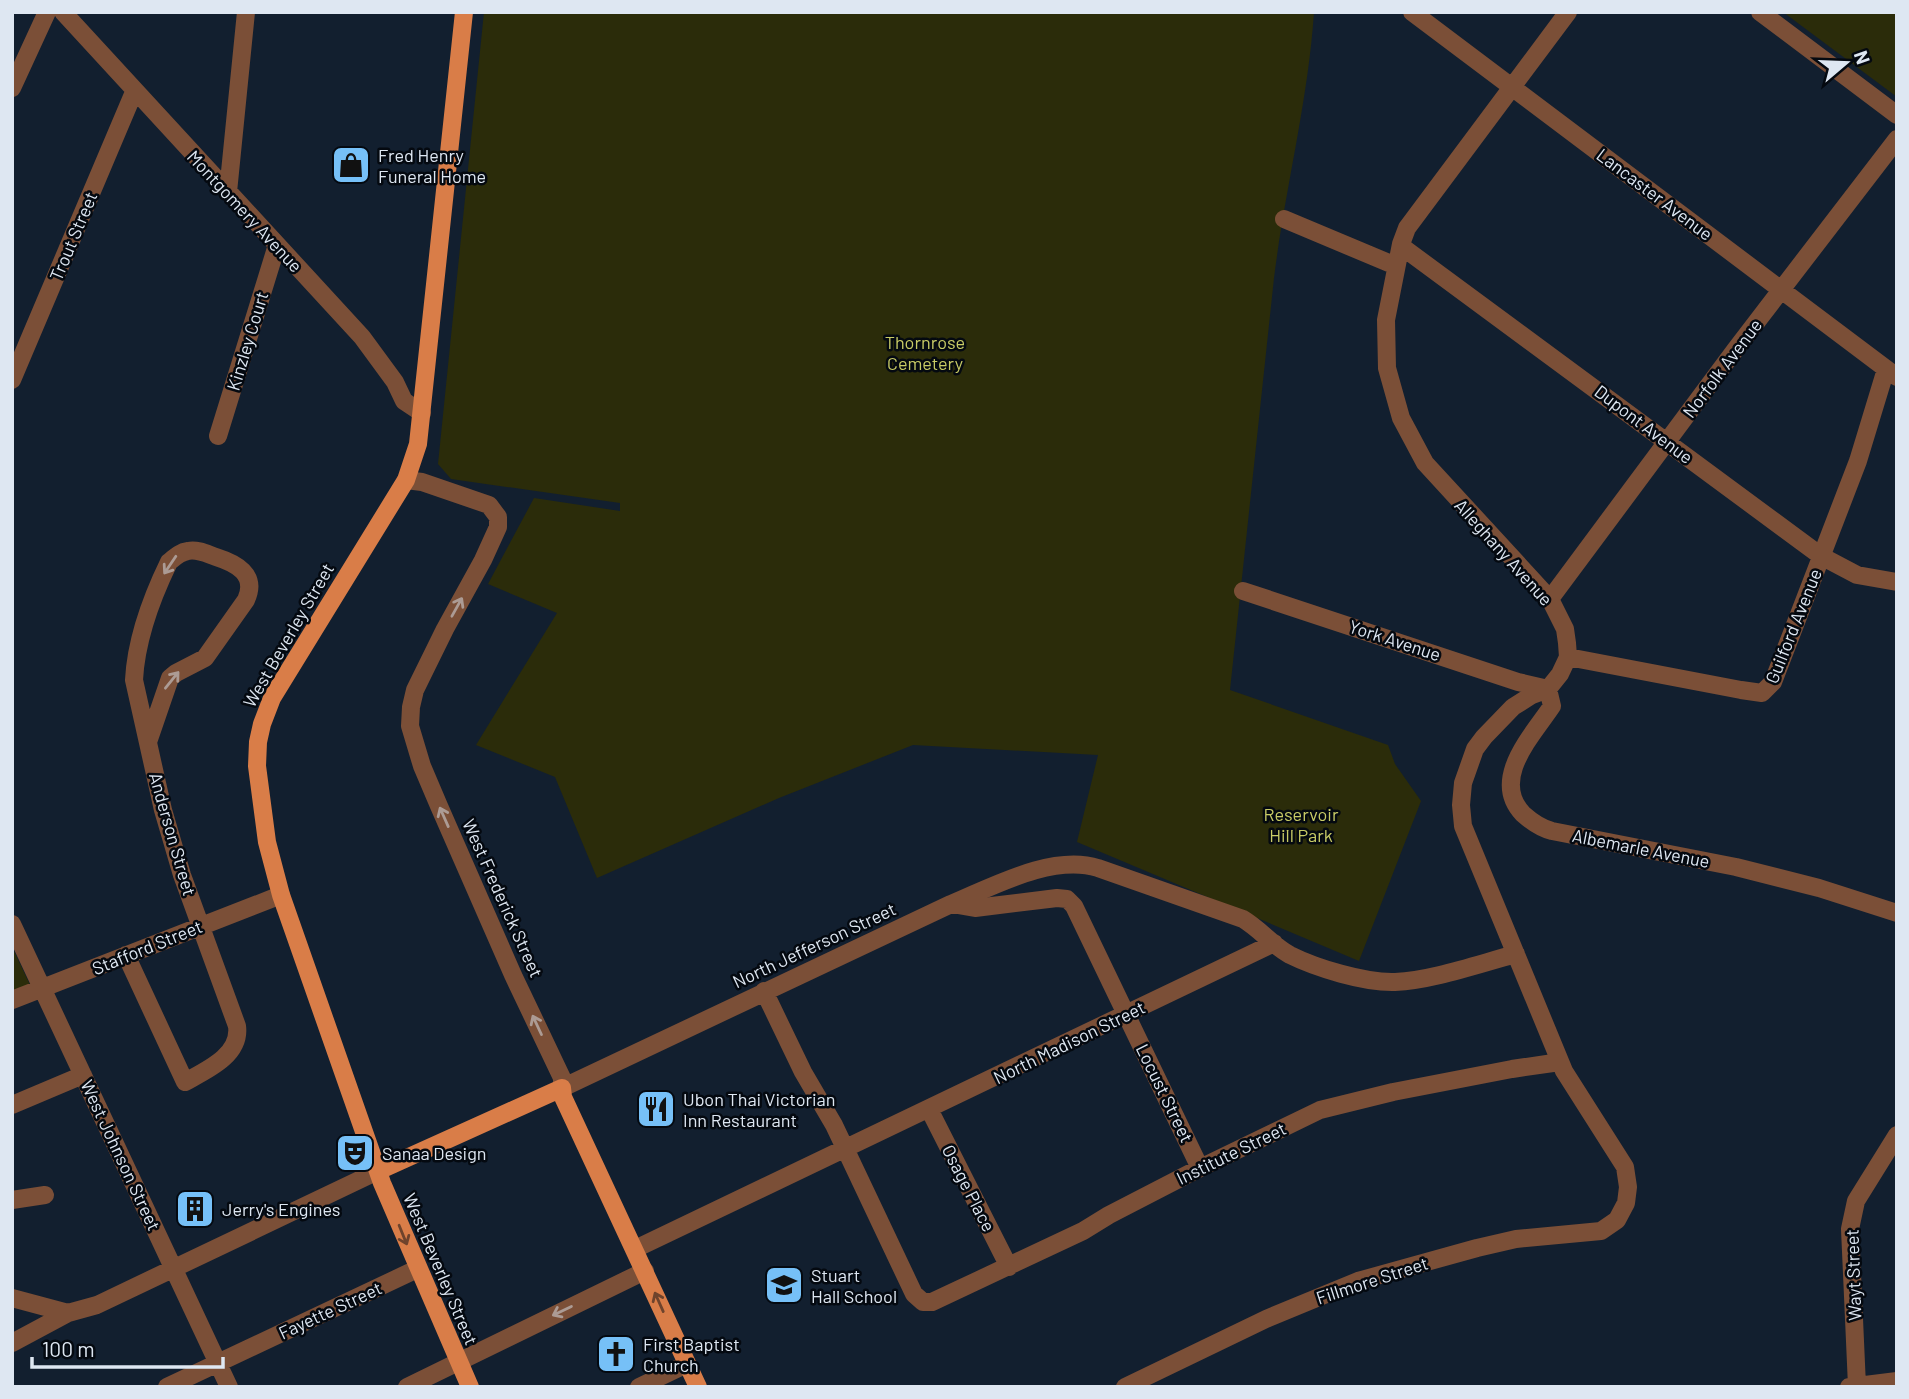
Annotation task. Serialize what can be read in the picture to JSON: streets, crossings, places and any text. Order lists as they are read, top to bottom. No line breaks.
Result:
{"streets":{"main road":["West Beverley Street","West Frederick Street","North Jefferson Street"],"street":["Lancaster Avenue","Montgomery Avenue","Trout Street","Kinzley Court","Norfolk Avenue","Dupont Avenue","Alleghany Avenue","Guilford Avenue","York Avenue","Anderson Street","Albemarle Avenue","Stafford Street","North Madison Street","Locust Street","Institute Street","West Johnson Street","Osage Place","Wayt Street","Fillmore Street","Fayette Street"]},"crossings":[["Lancaster Avenue","Norfolk Avenue"],["Lancaster Avenue","Alleghany Avenue"],["Lancaster Avenue","Guilford Avenue"],["Montgomery Avenue","Trout Street"],["Montgomery Avenue","Kinzley Court"],["Montgomery Avenue","West Beverley Street"],["Norfolk Avenue","Dupont Avenue"],["Norfolk Avenue","Alleghany Avenue"],["Dupont Avenue","Alleghany Avenue"],["Dupont Avenue","Guilford Avenue"],["Alleghany Avenue","Guilford Avenue"],["West Beverley Street","West Frederick Street"],["West Beverley Street","North Jefferson Street"],["West Beverley Street","Stafford Street"],["West Beverley Street","Fayette Street"],["York Avenue","Albemarle Avenue"],["Anderson Street","Stafford Street"],["West Frederick Street","North Jefferson Street"],["West Frederick Street","North Madison Street"],["North Jefferson Street","North Madison Street"],["North Jefferson Street","Locust Street"],["Stafford Street","West Johnson Street"],["North Madison Street","Locust Street"],["North Madison Street","Institute Street"],["North Madison Street","Osage Place"],["Locust Street","Institute Street"],["Institute Street","Osage Place"],["Institute Street","Fillmore Street"],["West Johnson Street","Fayette Street"]],"one_way":["West Frederick Street"],"parks":["Thornrose Cemetery","Reservoir Hill Park"],"places":{"shop":["Fred Henry Funeral Home"],"restaurant":["Ubon Thai Victorian Inn Restaurant"],"theatre":["Sanaa Design"],"building":["Jerry's Engines"],"school or university":["Stuart Hall School"],"church":["First Baptist Church"]},"scale_bar":"100 m","north":"right"}
